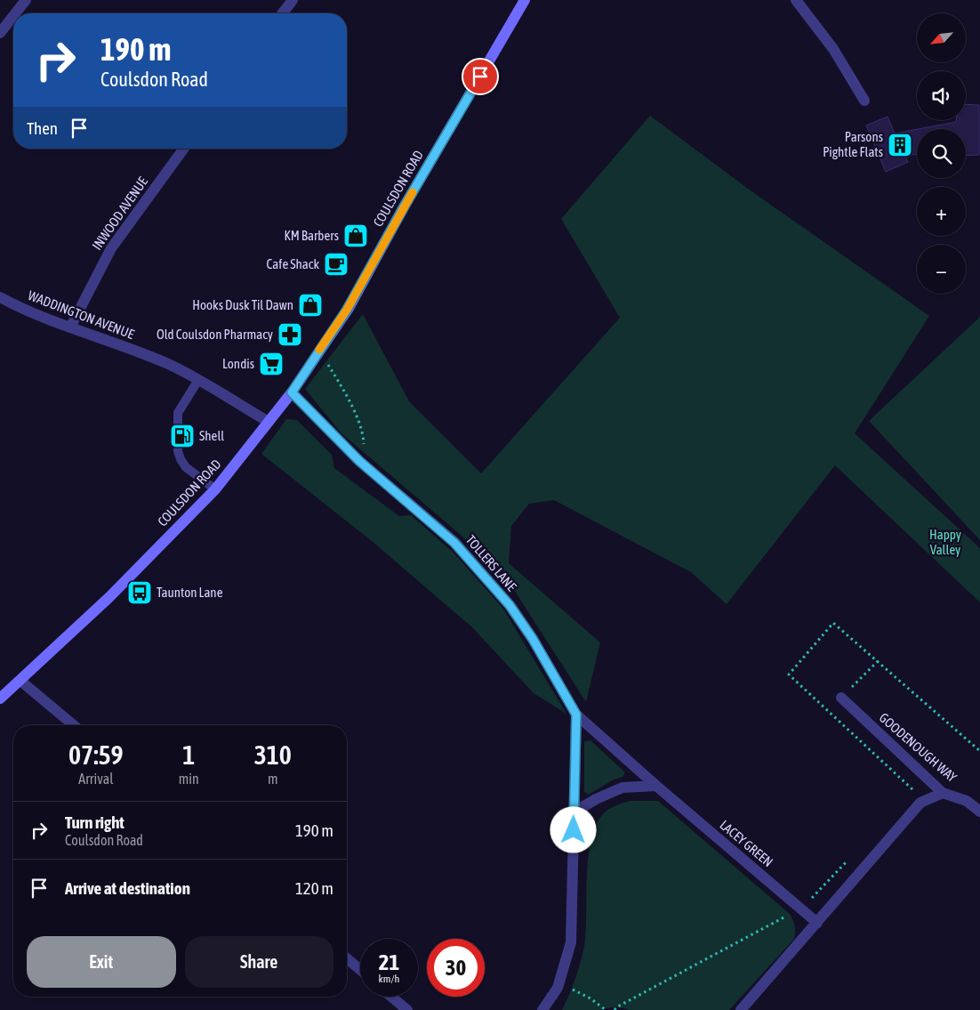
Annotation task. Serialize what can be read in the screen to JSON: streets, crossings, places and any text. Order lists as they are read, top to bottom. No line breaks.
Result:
{"streets":{"main road":["COULSDON ROAD"],"street":["INWOOD AVENUE","WADDINGTON AVENUE","TOLLERS LANE","GOODENOUGH WAY","LACEY GREEN"]},"crossings":[["COULSDON ROAD","WADDINGTON AVENUE"],["COULSDON ROAD","TOLLERS LANE"],["INWOOD AVENUE","WADDINGTON AVENUE"],["TOLLERS LANE","LACEY GREEN"]],"parks":["Happy Valley"],"places":{"building":["Parsons Pightle Flats"],"shop":["KM Barbers","Hooks Dusk Til Dawn"],"cafe":["Cafe Shack"],"pharmacy":["Old Coulsdon Pharmacy"],"supermarket":["Londis"],"fuel station":["Shell"],"bus stop":["Taunton Lane"]},"north":"bottom left","page":{"map_buttons":["+","−"],"turn":["190 m","Coulsdon Road"],"then":"Then","eta":["07:59","Arrival","1","min","310","m"],"list":[{"name":"Turn right","note":"Coulsdon Road","value":"190 m"},{"name":"Arrive at destination","value":"120 m"}],"buttons":["Exit","Share"],"speed":"21 km/h","limit":"30"}}
